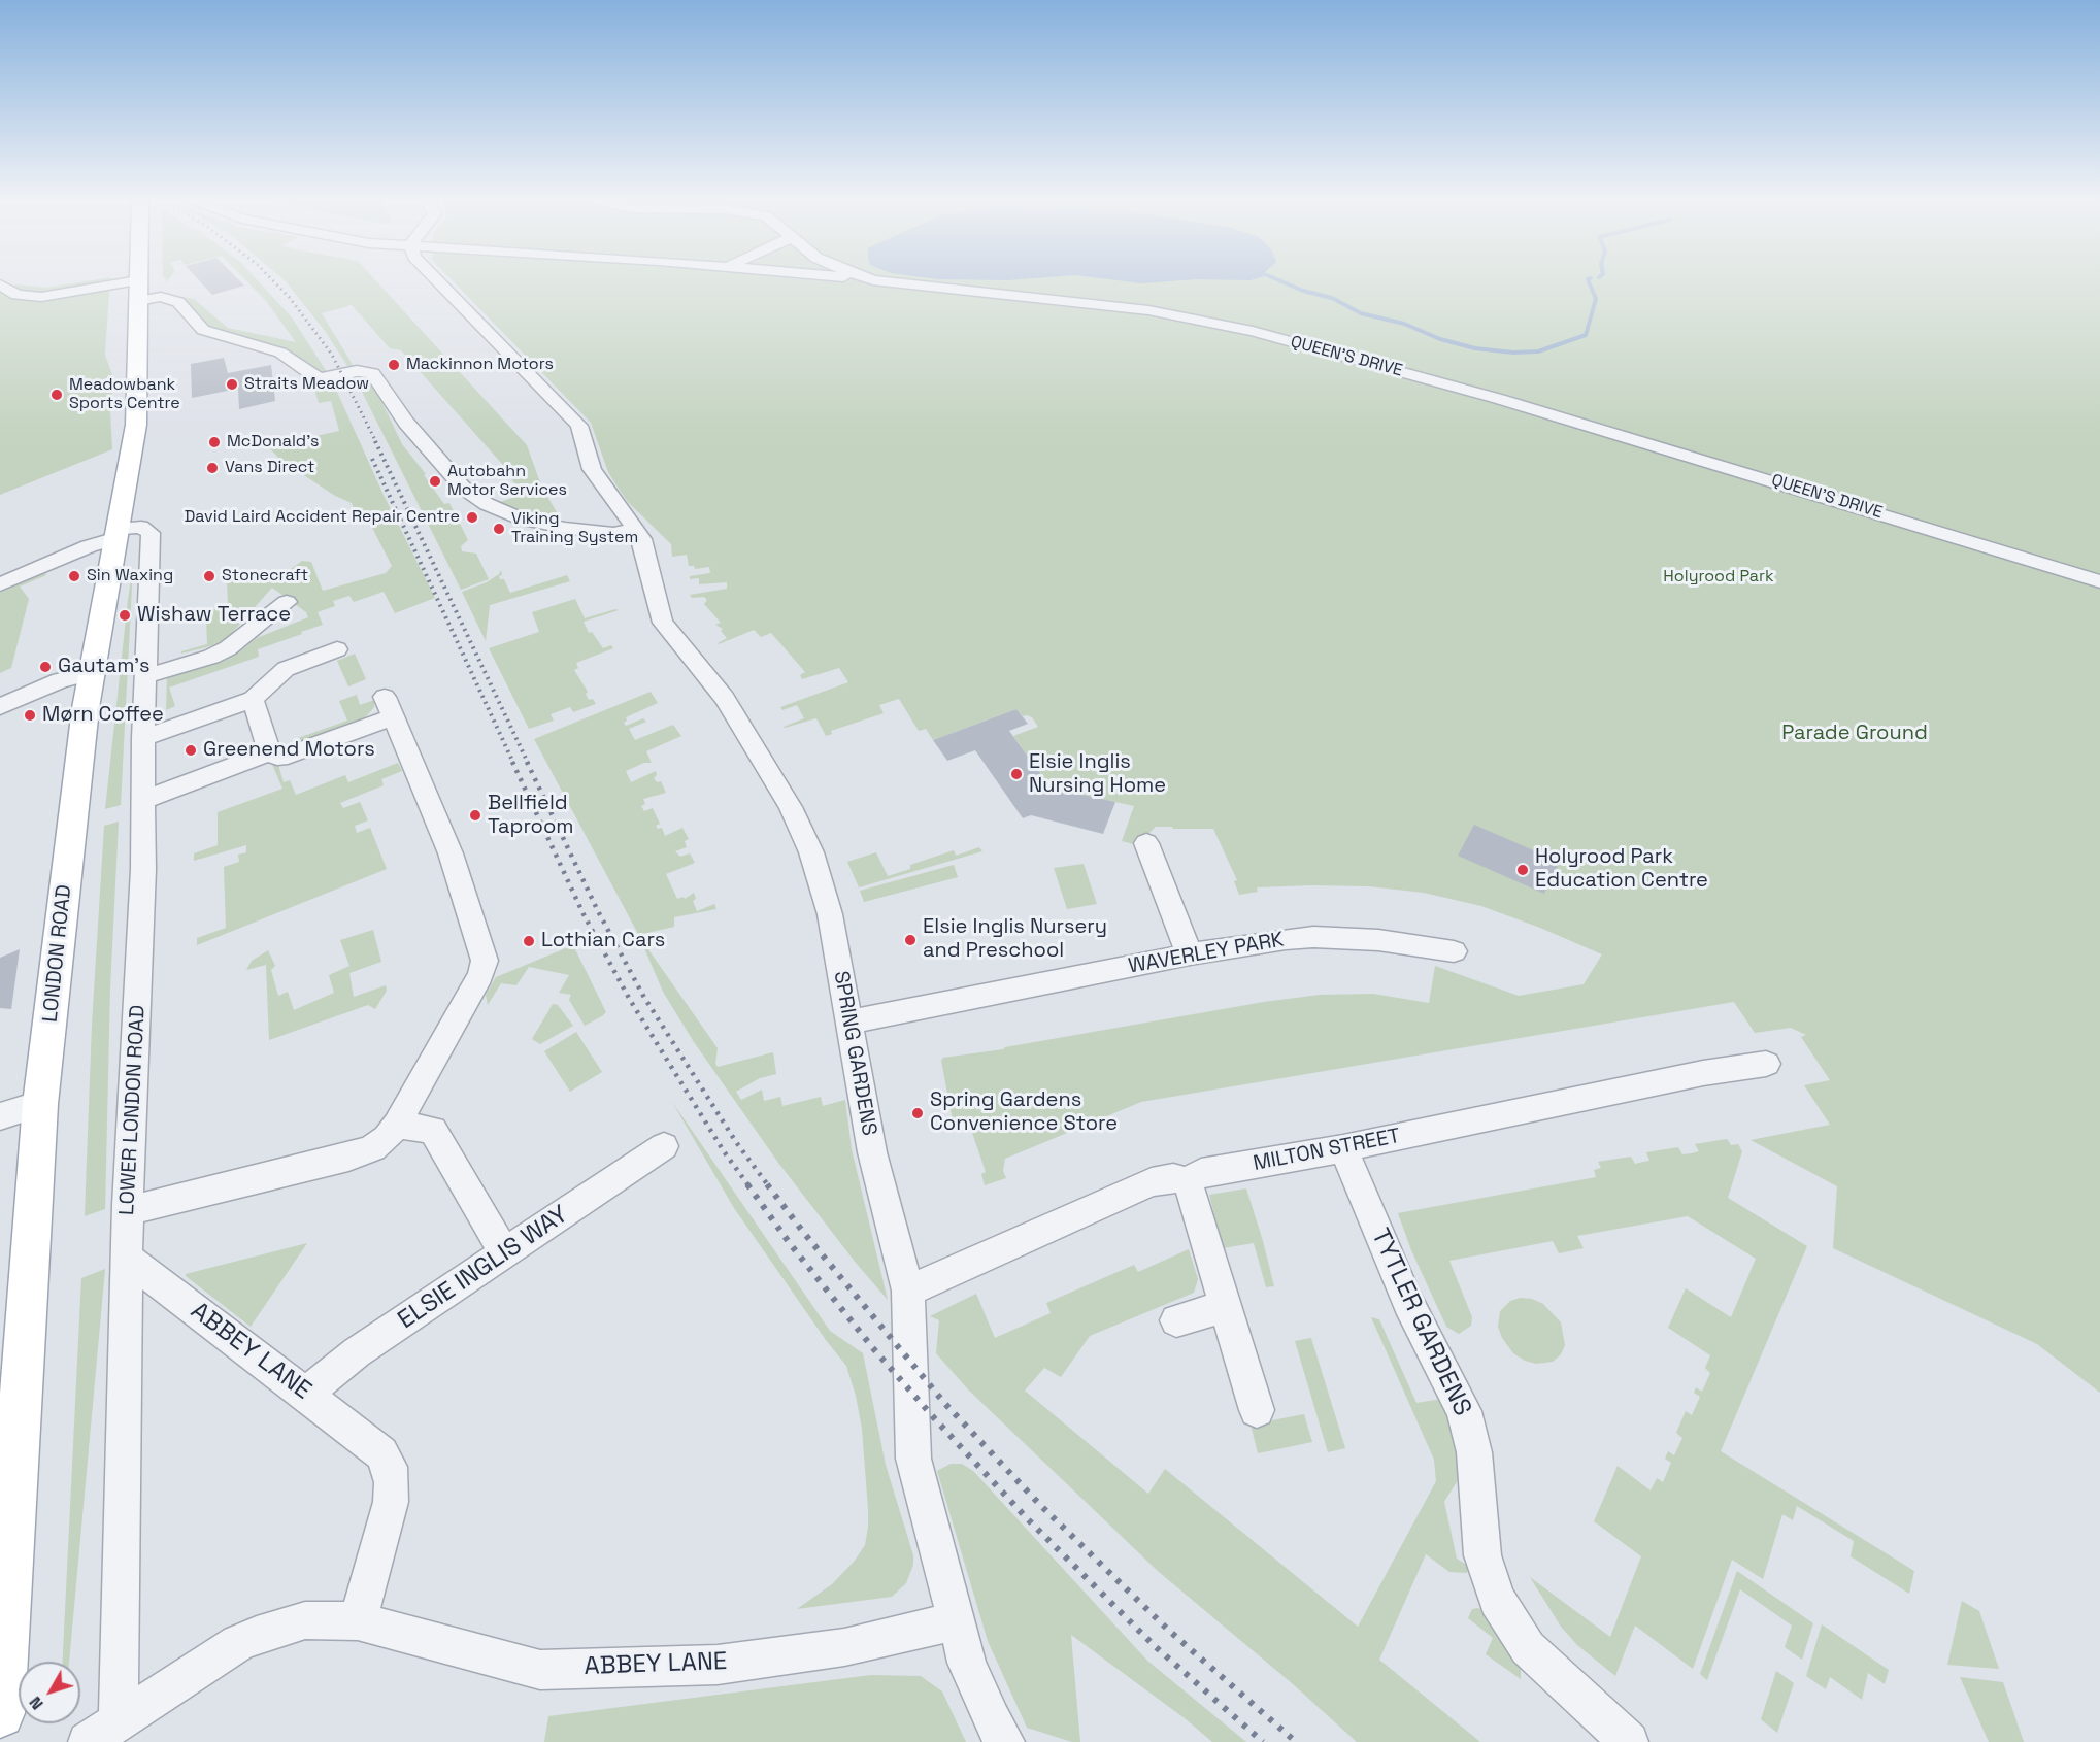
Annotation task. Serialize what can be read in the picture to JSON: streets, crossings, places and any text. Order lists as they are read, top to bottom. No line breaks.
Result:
{"streets":{"main road":["LONDON ROAD"],"street":["QUEEN'S DRIVE","WAVERLEY PARK","SPRING GARDENS","LOWER LONDON ROAD","MILTON STREET","ELSIE INGLIS WAY","TYTLER GARDENS","ABBEY LANE"]},"crossings":[["LONDON ROAD","LOWER LONDON ROAD"],["WAVERLEY PARK","SPRING GARDENS"],["SPRING GARDENS","MILTON STREET"],["SPRING GARDENS","ABBEY LANE"],["LOWER LONDON ROAD","ABBEY LANE"],["MILTON STREET","TYTLER GARDENS"],["ELSIE INGLIS WAY","ABBEY LANE"]],"parks":["Holyrood Park","Parade Ground"],"places":["Mackinnon Motors","Straits Meadow","Meadowbank Sports Centre","McDonald's","Vans Direct","Autobahn Motor Services","David Laird Accident Repair Centre","Viking Training System","Sin Waxing","Stonecraft","Wishaw Terrace","Gautam's","Mørn Coffee","Greenend Motors","Elsie Inglis Nursing Home","Bellfield Taproom","Holyrood Park Education Centre","Elsie Inglis Nursery and Preschool","Lothian Cars","Spring Gardens Convenience Store"],"north":"bottom left"}
